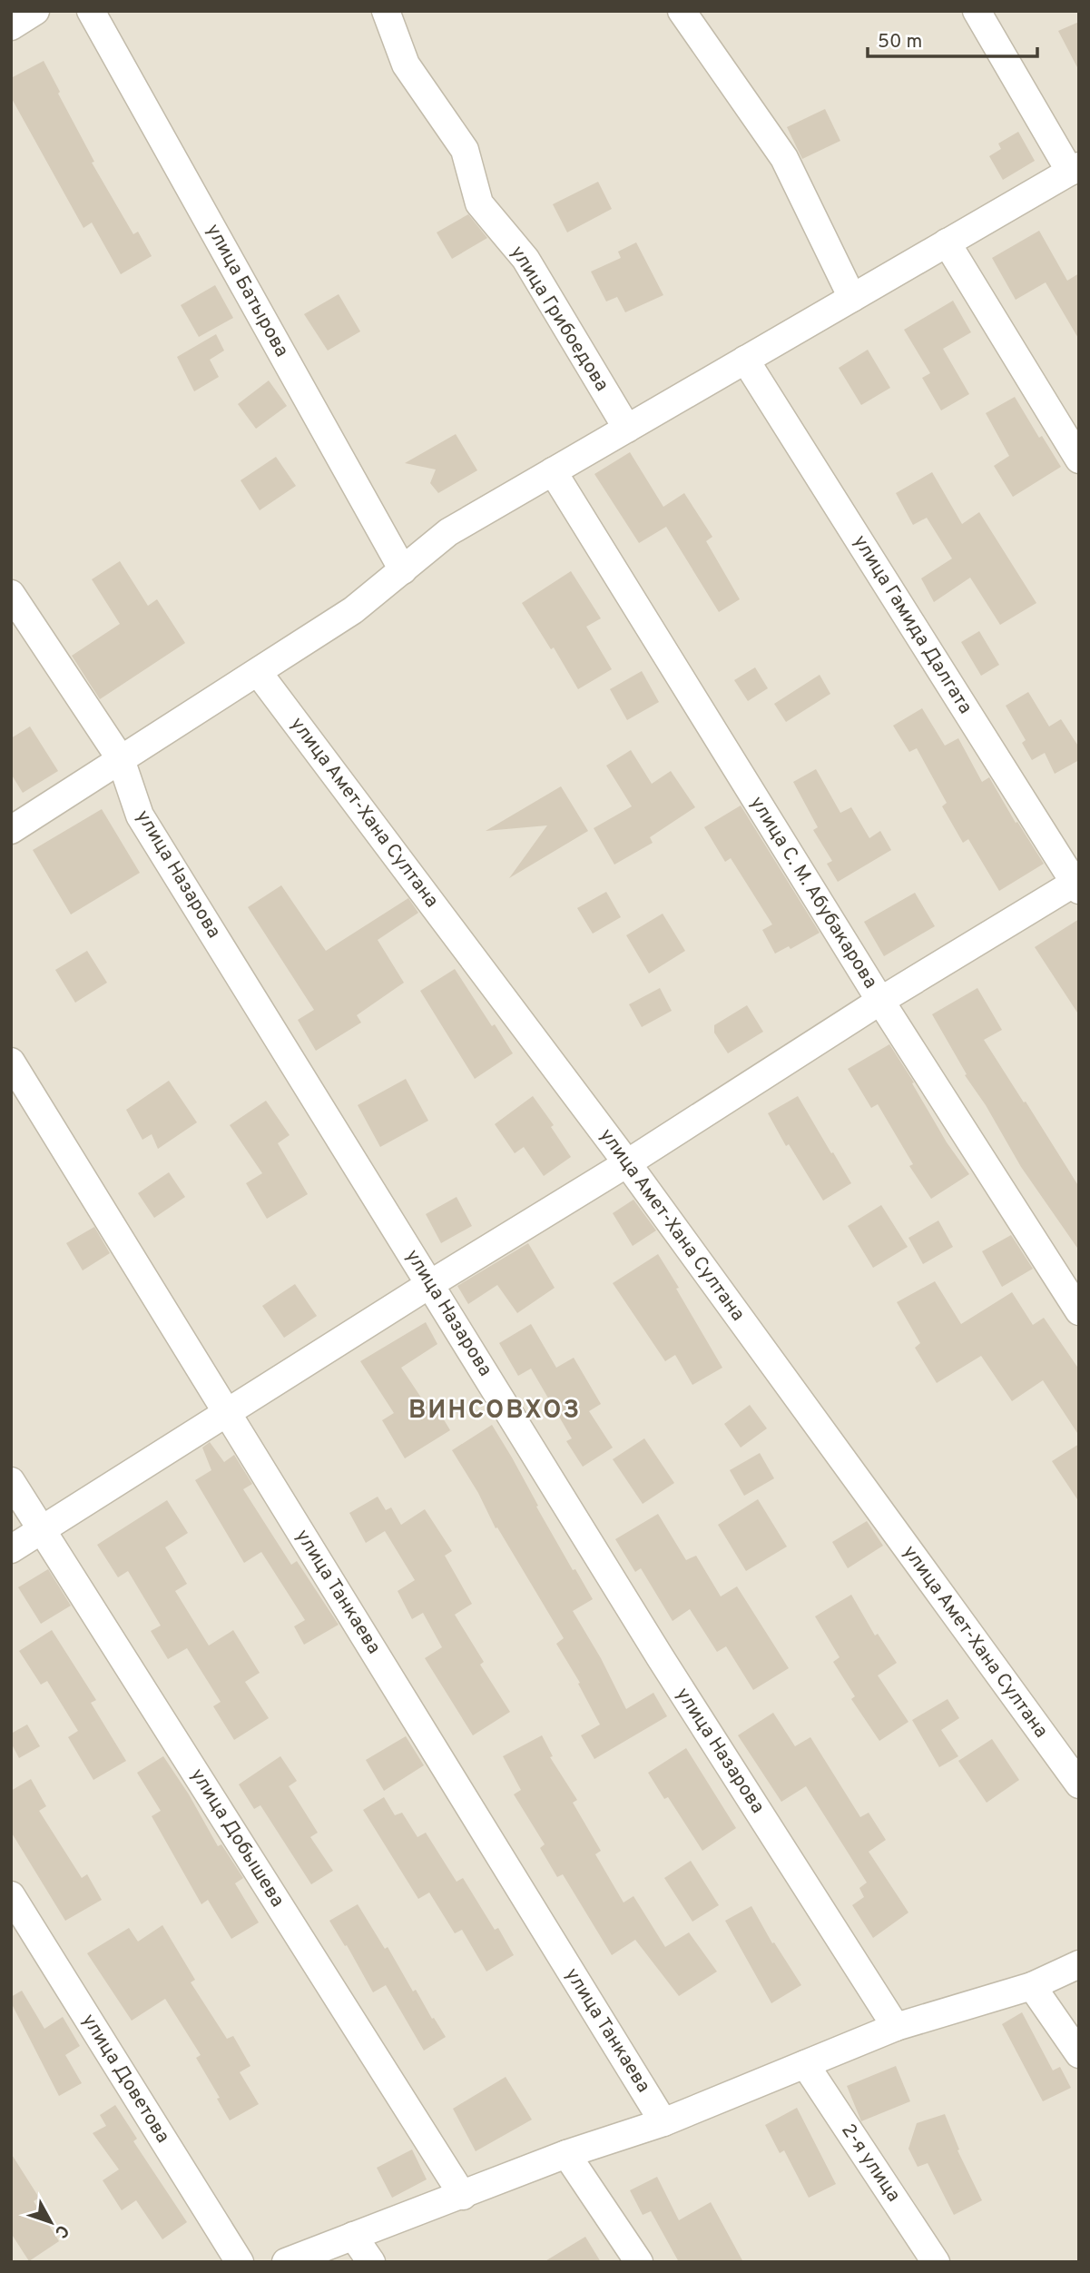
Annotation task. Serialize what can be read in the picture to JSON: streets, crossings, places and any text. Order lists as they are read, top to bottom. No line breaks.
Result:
{"streets":{"street":["улица Батырова","улица Грибоедова","улица Гамида Далгата","улица Амет-Хана Султана","улица Назарова","улица С. М. Абубакарова","улица Танкаева","улица Добышева","улица Доветова","2-я улица"]},"districts":["ВИНСОВХОЗ"],"scale_bar":"50 m","north":"bottom right"}
